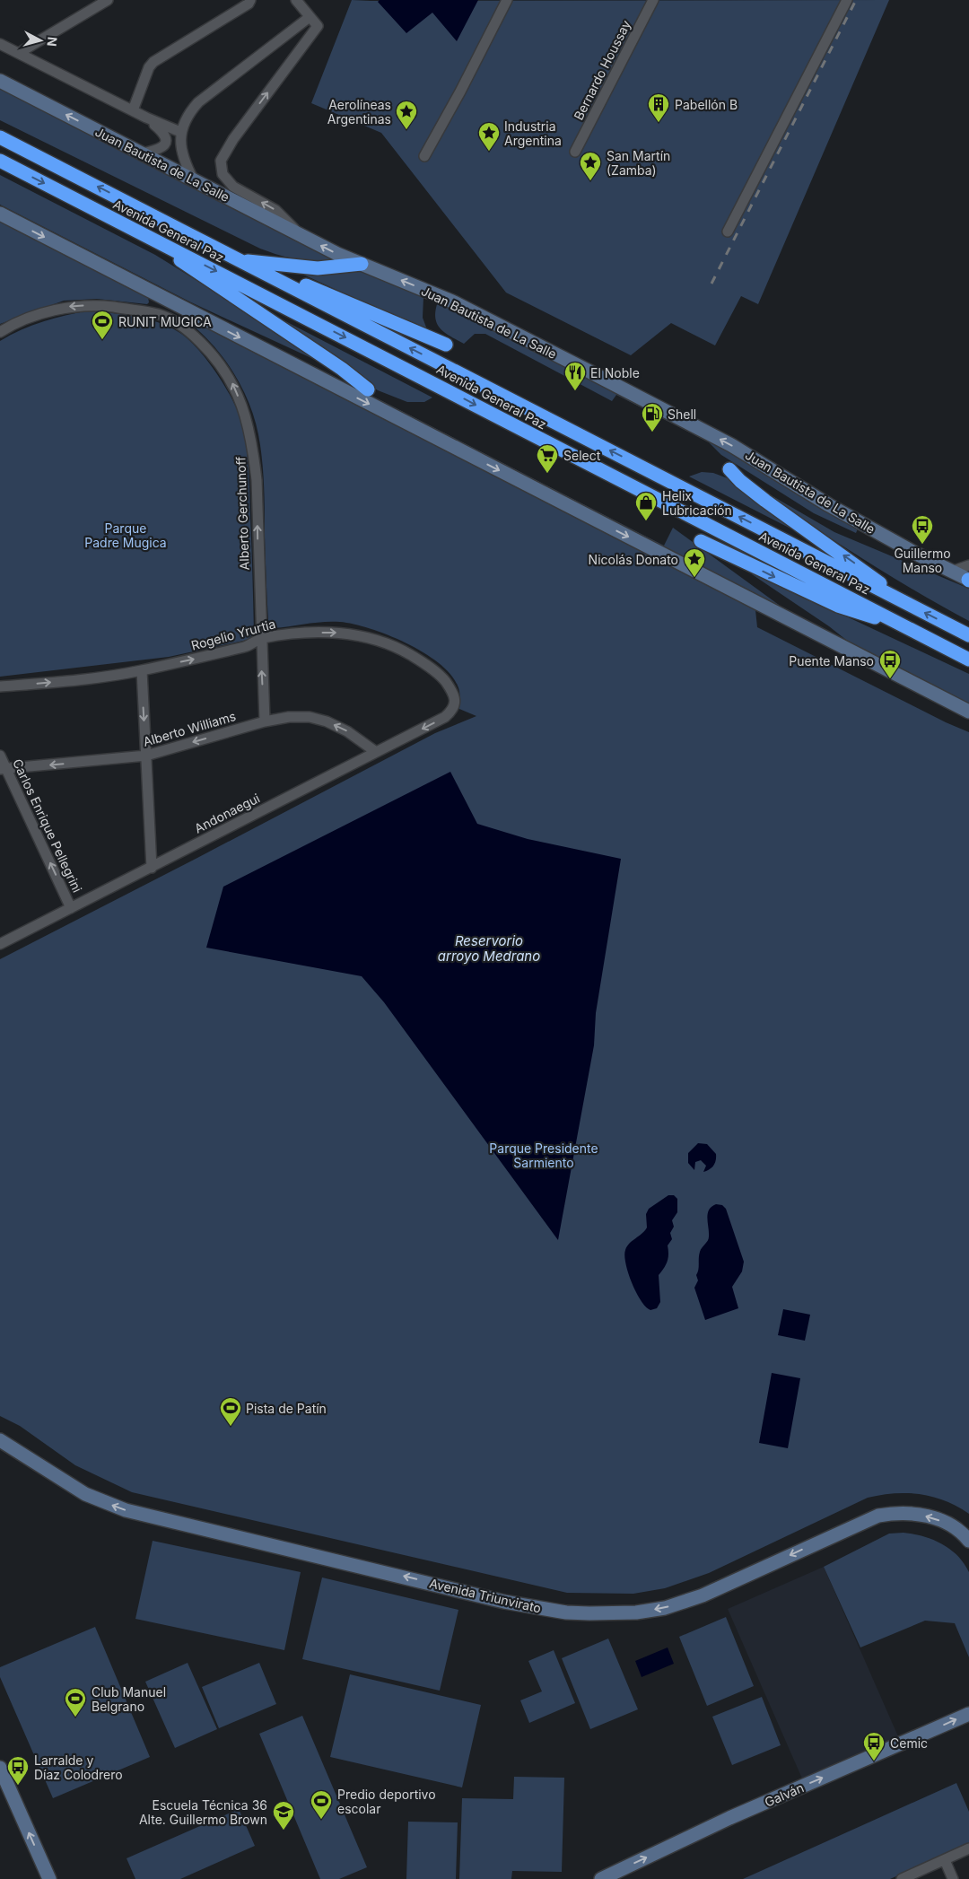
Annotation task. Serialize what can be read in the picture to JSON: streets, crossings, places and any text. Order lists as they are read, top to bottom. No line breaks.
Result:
{"streets":{"highway":["Avenida General Paz"],"street":["Bernardo Houssay","Juan Bautista de La Salle","Alberto Gerchunoff","Rogelio Yrurtia","Alberto Williams","Andonaegui","Carlos Enrique Pellegrini","Avenida Triunvirato","Galván"]},"crossings":[["Alberto Gerchunoff","Rogelio Yrurtia"],["Alberto Gerchunoff","Alberto Williams"],["Rogelio Yrurtia","Andonaegui"],["Alberto Williams","Andonaegui"],["Alberto Williams","Carlos Enrique Pellegrini"],["Andonaegui","Carlos Enrique Pellegrini"]],"one_way":["Rogelio Yrurtia","Alberto Williams","Carlos Enrique Pellegrini","Avenida Triunvirato","Galván"],"water":["Reservorio arroyo Medrano"],"parks":["Parque Padre Mugica","Parque Presidente Sarmiento"],"places":{"building":["Pabellón B"],"place":["Aerolíneas Argentinas","Industria Argentina","San Martín (Zamba)","Nicolás Donato"],"sports":["RUNIT MUGICA","Pista de Patín","Club Manuel Belgrano","Predio deportivo escolar"],"restaurant":["El Noble"],"fuel station":["Shell"],"supermarket":["Select"],"shop":["Helix Lubricación"],"bus stop":["Guillermo Manso","Puente Manso","Cemic","Larralde y Díaz Colodrero"],"school or university":["Escuela Técnica 36 Alte. Guillermo Brown"]},"north":"right"}
